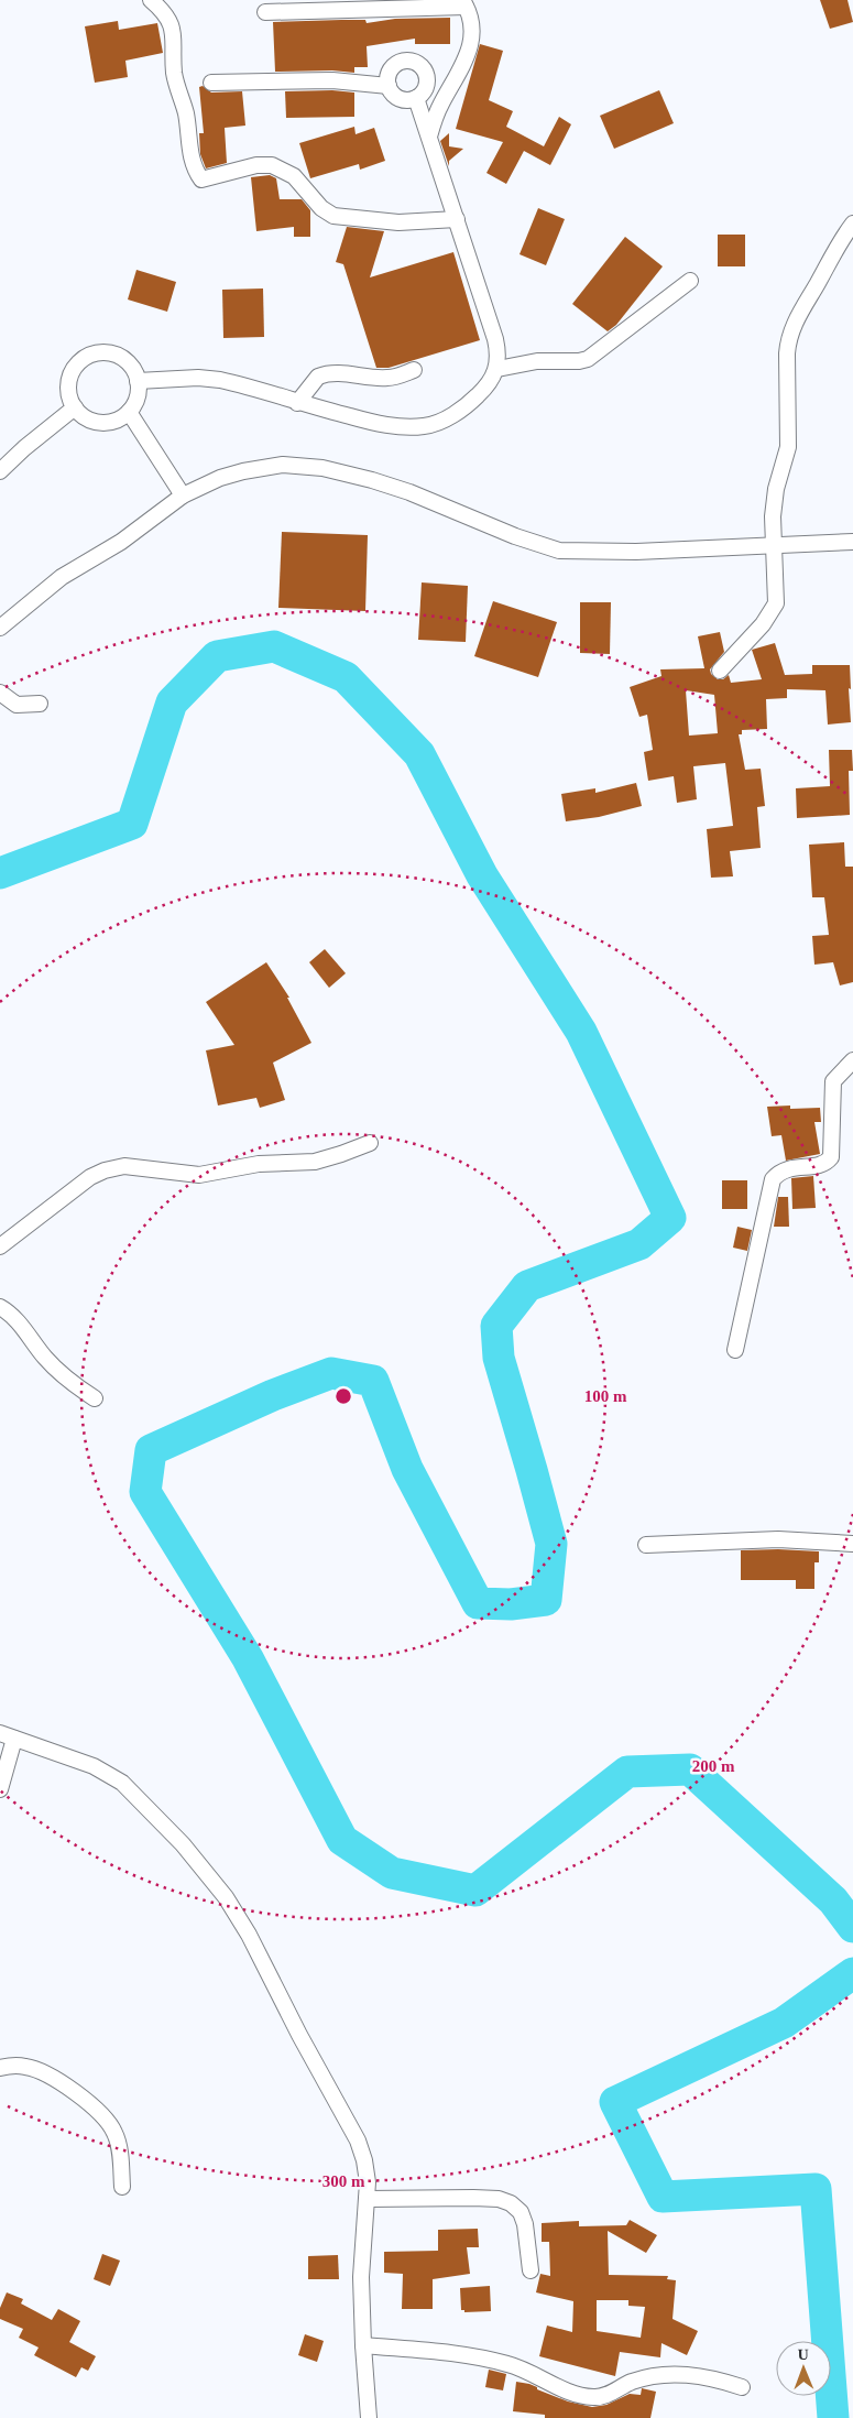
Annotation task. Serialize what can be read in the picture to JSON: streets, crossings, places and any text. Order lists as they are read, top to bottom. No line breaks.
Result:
{"north":"top","rings":["100 m","200 m","300 m"]}
